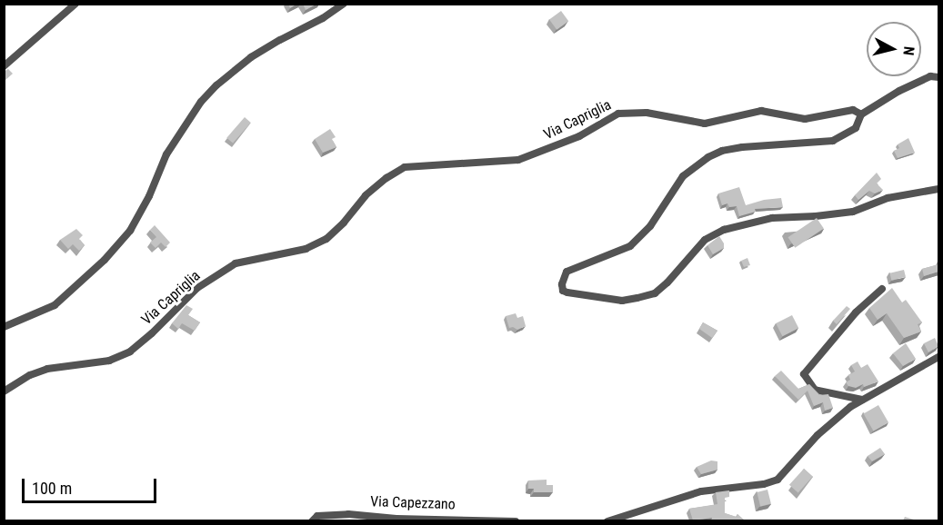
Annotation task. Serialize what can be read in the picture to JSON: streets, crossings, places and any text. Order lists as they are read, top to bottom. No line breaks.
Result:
{"streets":{"street":["Via Capriglia","Via Capezzano"]},"scale_bar":"100 m","north":"right"}
